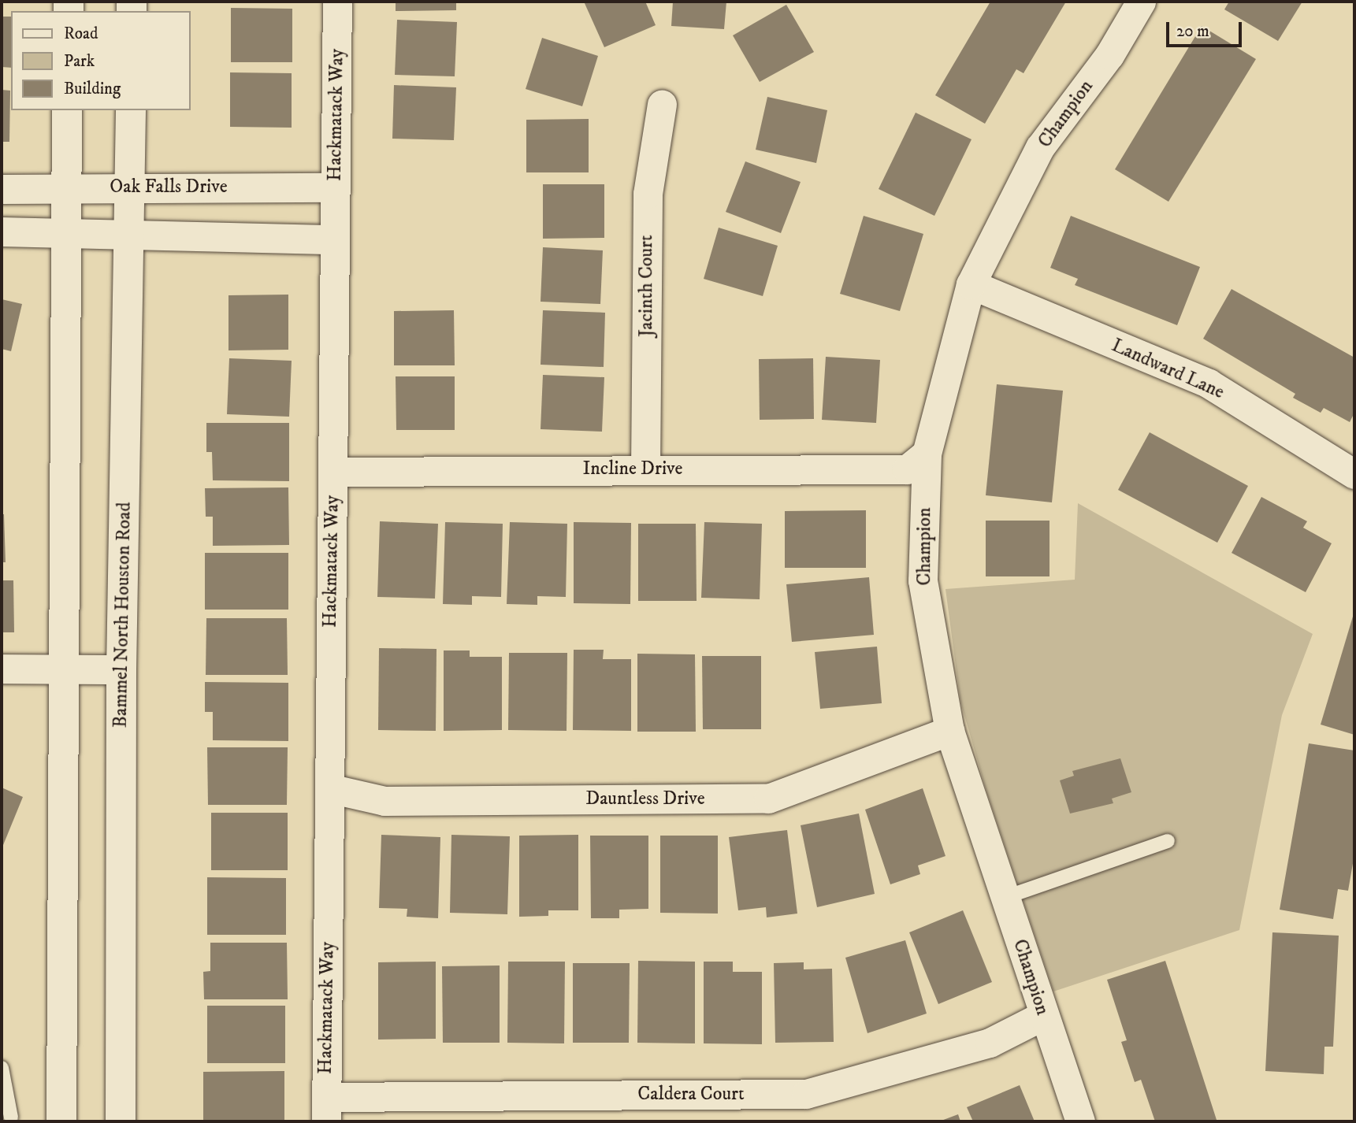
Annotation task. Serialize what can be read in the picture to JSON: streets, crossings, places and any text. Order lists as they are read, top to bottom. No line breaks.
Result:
{"streets":{"main road":["Bammel North Houston Road"],"street":["Champion","Hackmatack Way","Oak Falls Drive","Jacinth Court","Landward Lane","Incline Drive","Dauntless Drive","Caldera Court"]},"crossings":[["Champion","Landward Lane"],["Champion","Incline Drive"],["Champion","Dauntless Drive"],["Champion","Caldera Court"],["Hackmatack Way","Oak Falls Drive"],["Hackmatack Way","Incline Drive"],["Hackmatack Way","Dauntless Drive"],["Hackmatack Way","Caldera Court"],["Oak Falls Drive","Bammel North Houston Road"],["Jacinth Court","Incline Drive"]],"legend":["Road","Park","Building"],"scale_bar":"20 m"}
